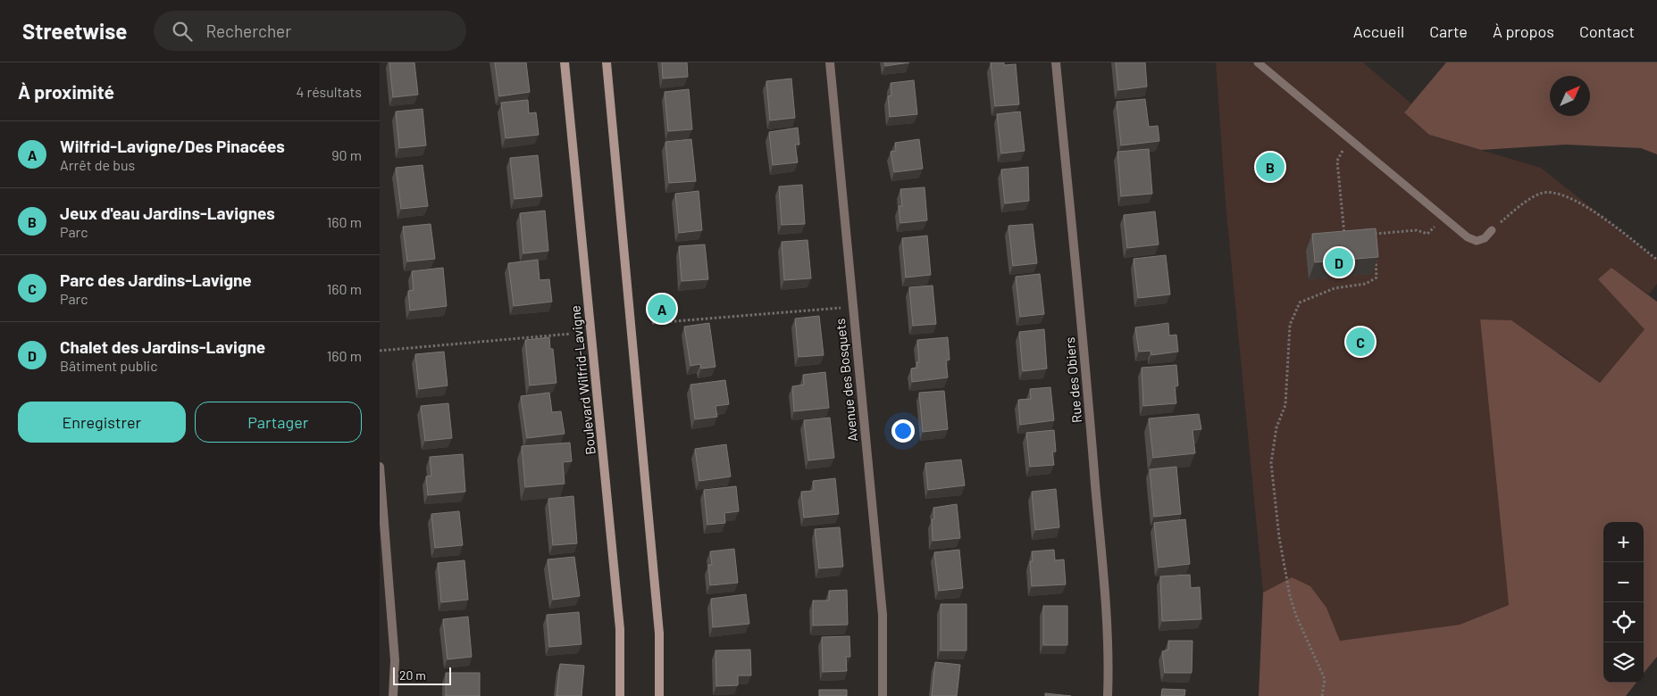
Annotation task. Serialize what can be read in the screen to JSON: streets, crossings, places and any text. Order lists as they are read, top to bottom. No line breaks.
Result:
{"streets":{"street":["Boulevard Wilfrid-Lavigne","Avenue des Bosquets","Rue des Obiers"]},"scale_bar":"20 m","north":"top right","page":{"header":"Streetwise","search":"Rechercher","nav":["Accueil","Carte","À propos","Contact"],"heading":["À proximité","4 résultats"],"list":[{"mark":"A","name":"Wilfrid-Lavigne/Des Pinacées","note":"Arrêt de bus","value":"90 m"},{"mark":"B","name":"Jeux d'eau Jardins-Lavignes","note":"Parc","value":"160 m"},{"mark":"C","name":"Parc des Jardins-Lavigne","note":"Parc","value":"160 m"},{"mark":"D","name":"Chalet des Jardins-Lavigne","note":"Bâtiment public","value":"160 m"}],"pins":["B","D","A","C"],"buttons":["Enregistrer","Partager"],"map_buttons":["+","−"],"scale":"20 m"}}
